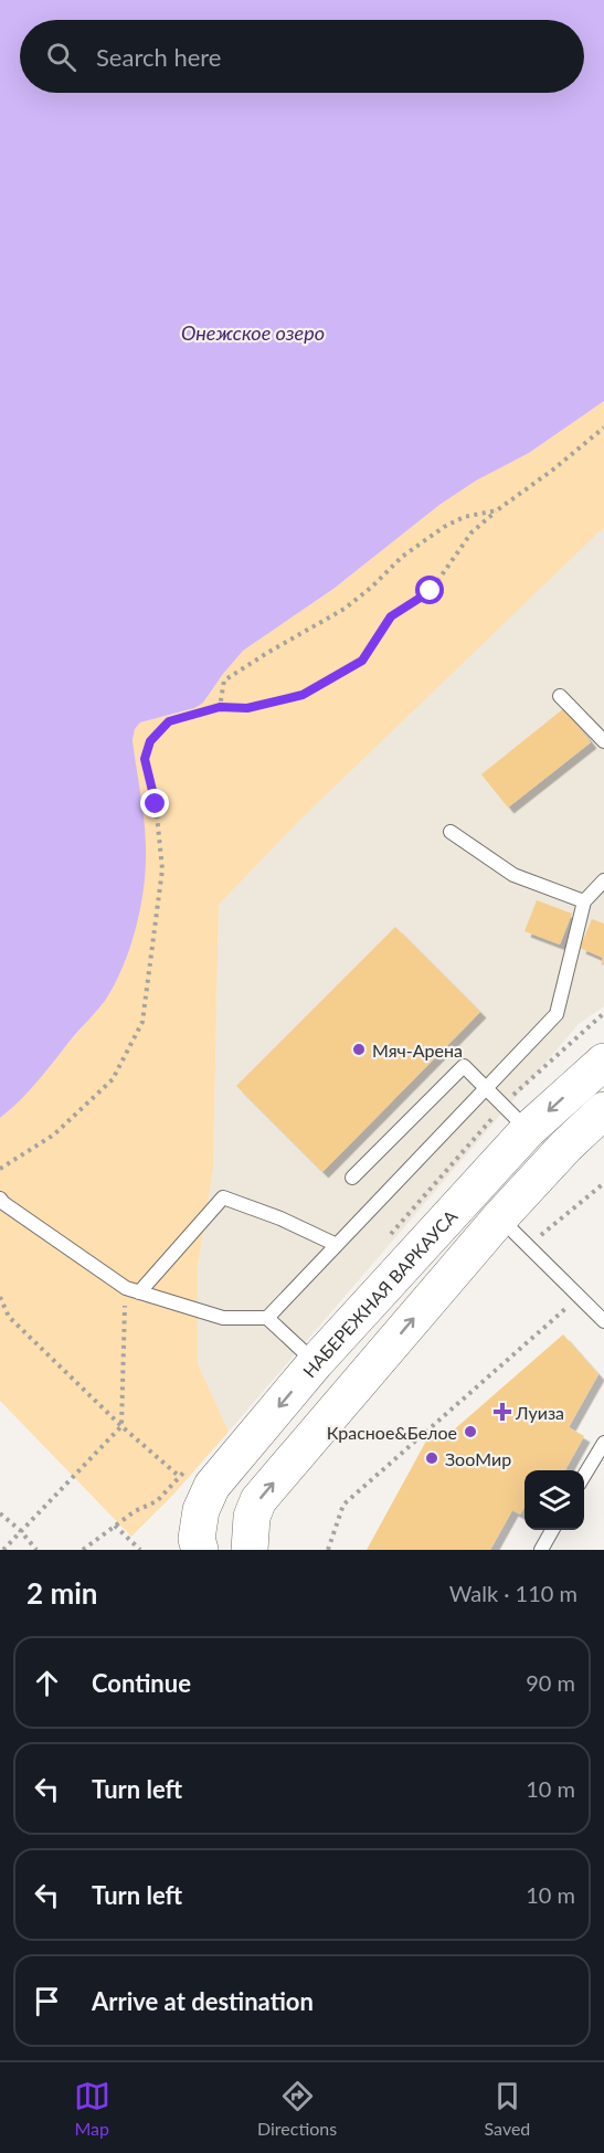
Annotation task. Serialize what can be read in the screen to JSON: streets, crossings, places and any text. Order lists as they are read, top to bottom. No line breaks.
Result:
{"streets":{"main road":["НАБЕРЕЖНАЯ ВАРКАУСА"]},"water":["Онежское озеро"],"places":{"other":["Мяч-Арена","Красное&Белое","ЗооМир"],"health":["Луиза"]},"page":{"search":"Search here","heading":["2 min","Walk · 110 m"],"list":[["Continue","90 m"],["Turn left","10 m"],["Turn left","10 m"],"Arrive at destination"],"nav":["Map","Directions","Saved"]}}
